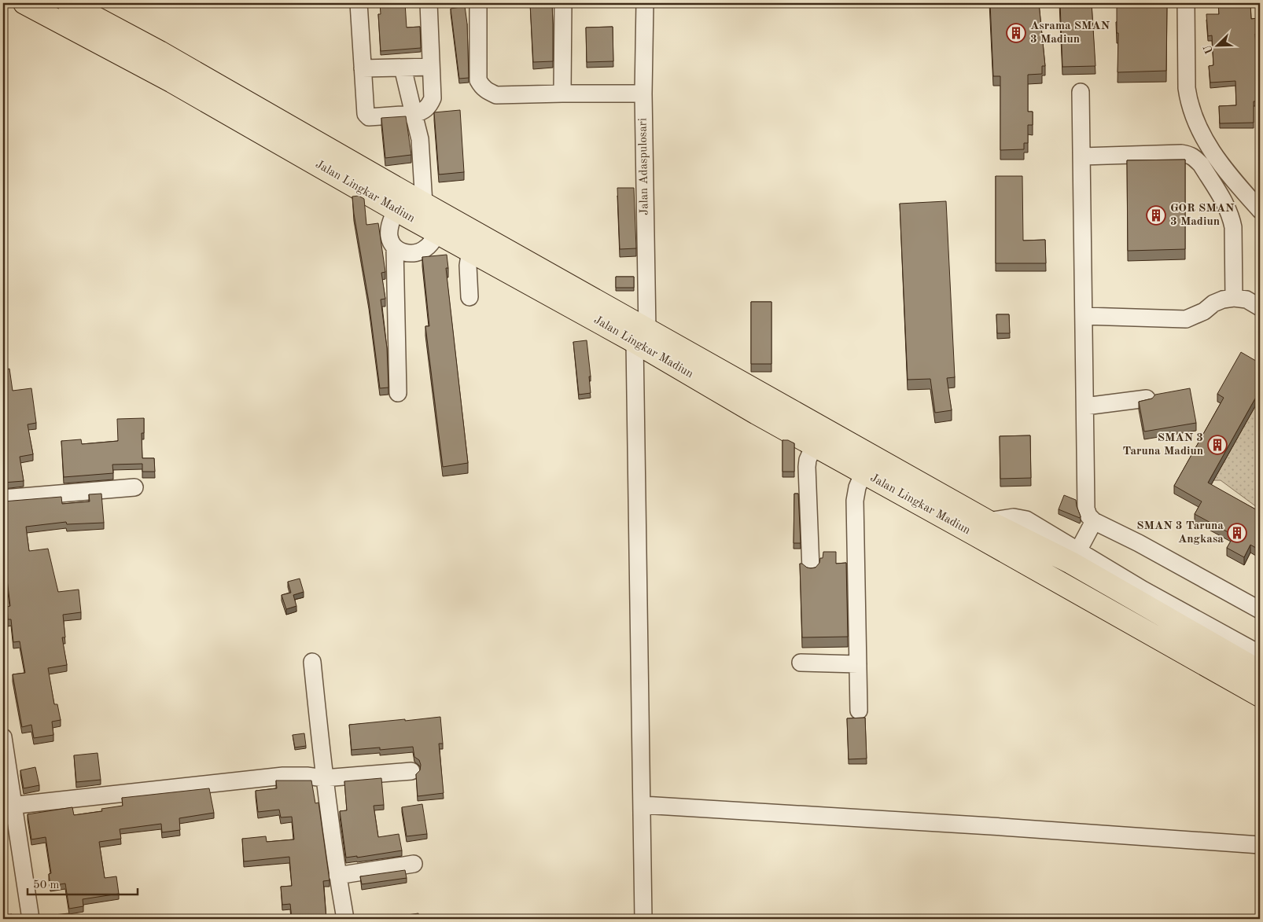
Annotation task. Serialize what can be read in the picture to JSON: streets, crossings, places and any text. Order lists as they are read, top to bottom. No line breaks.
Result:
{"streets":{"main road":["Jalan Lingkar Madiun"],"street":["Jalan Adaspulosari"]},"crossings":[["Jalan Adaspulosari","Jalan Lingkar Madiun"]],"places":{"building":["Asrama SMAN 3 Madiun","GOR SMAN 3 Madiun","SMAN 3 Taruna Madiun","SMAN 3 Taruna Angkasa"]},"scale_bar":"50 m","north":"bottom left"}
